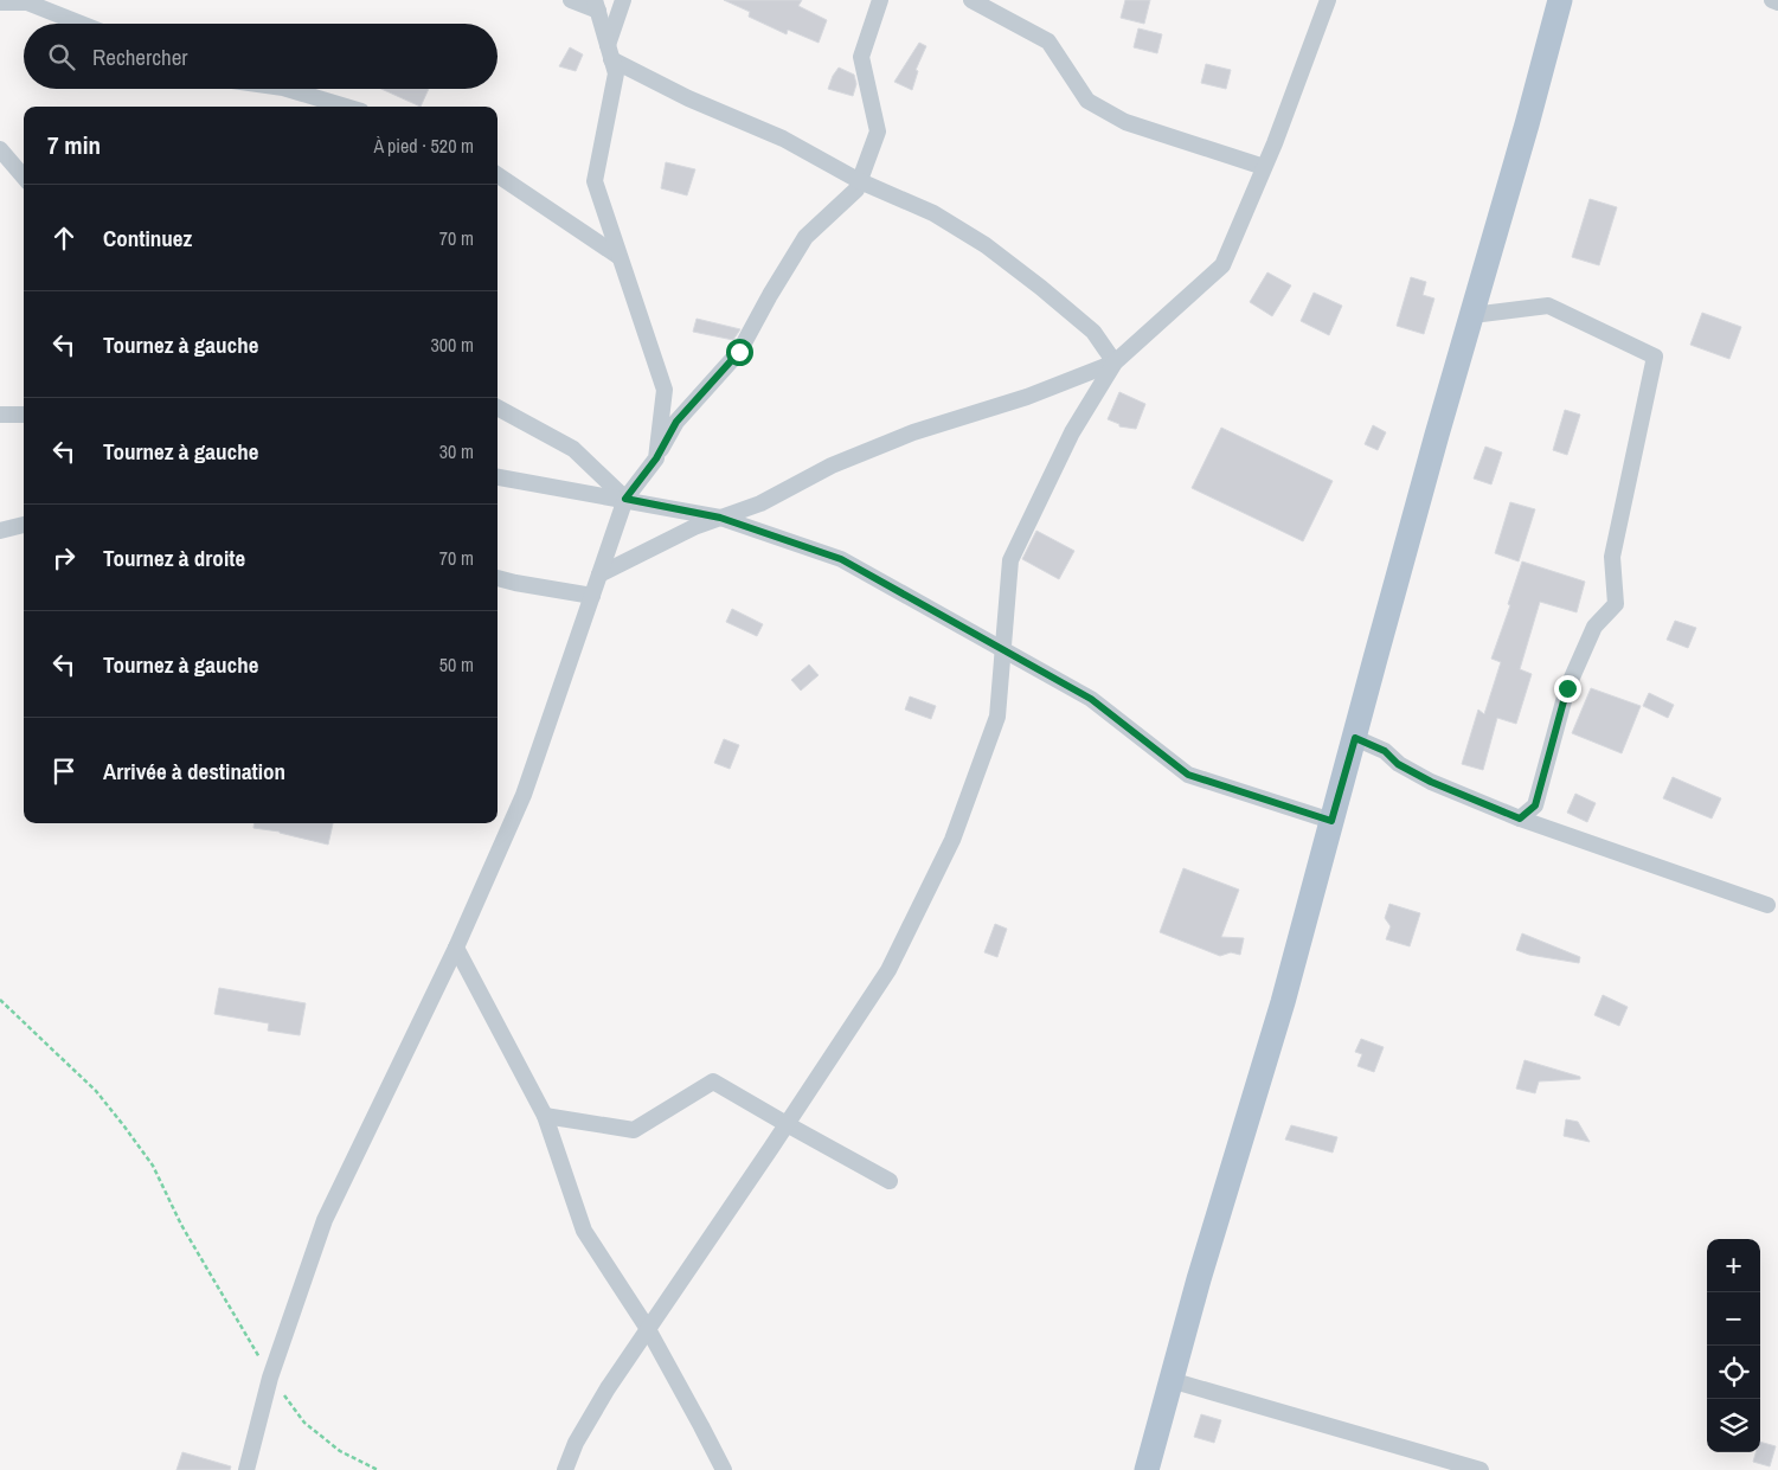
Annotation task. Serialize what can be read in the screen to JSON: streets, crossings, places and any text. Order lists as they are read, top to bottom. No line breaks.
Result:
{"page":{"search":"Rechercher","heading":["7 min","À pied · 520 m"],"list":[["Continuez","70 m"],["Tournez à gauche","300 m"],["Tournez à gauche","30 m"],["Tournez à droite","70 m"],["Tournez à gauche","50 m"],"Arrivée à destination"],"map_buttons":["+","−"]}}
